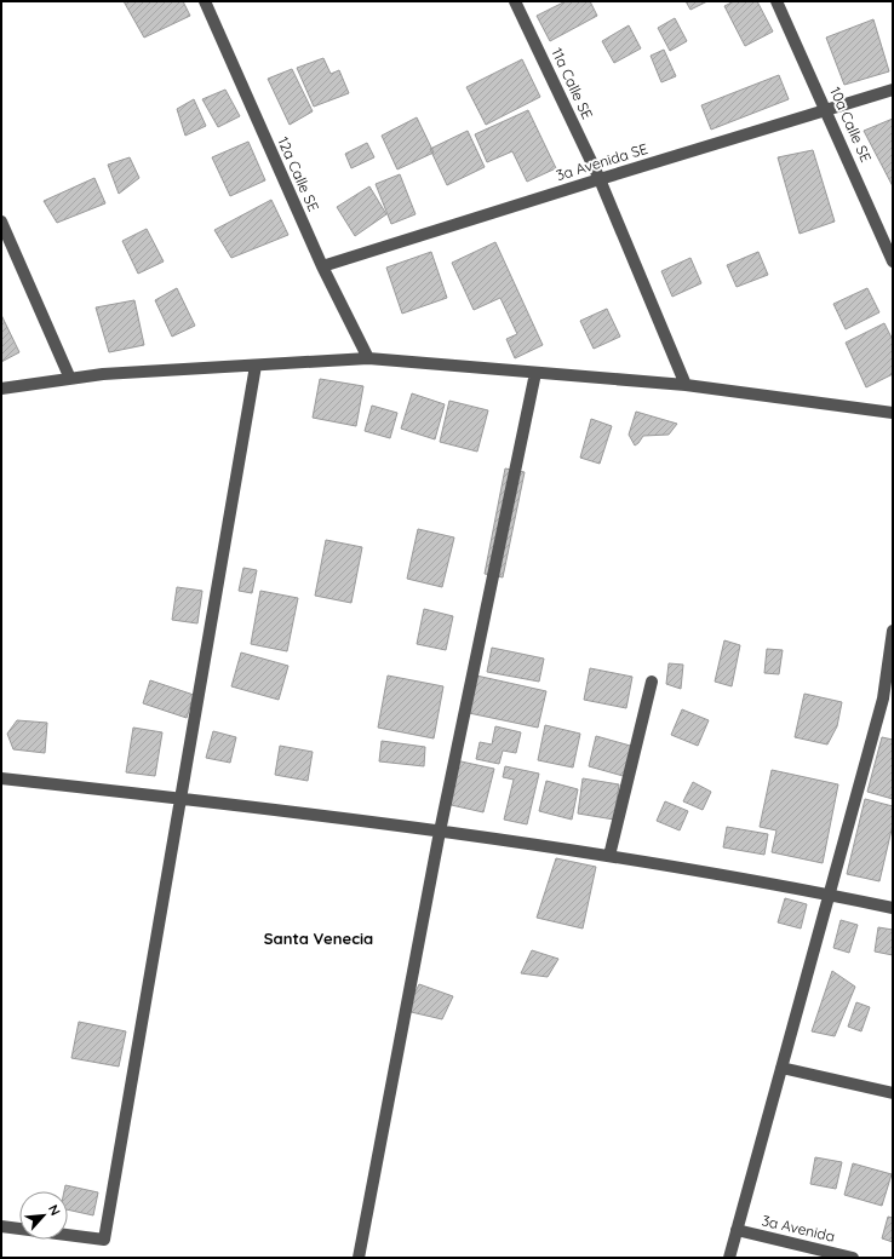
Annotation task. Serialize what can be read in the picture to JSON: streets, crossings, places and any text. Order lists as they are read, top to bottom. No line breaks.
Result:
{"streets":{"street":["11a Calle SE","10a Calle SE","3a Avenida SE","12a Calle SE","3a Avenida"]},"crossings":[["11a Calle SE","3a Avenida SE"],["10a Calle SE","3a Avenida SE"],["3a Avenida SE","12a Calle SE"]],"districts":["Santa Venecia"],"north":"top right"}
